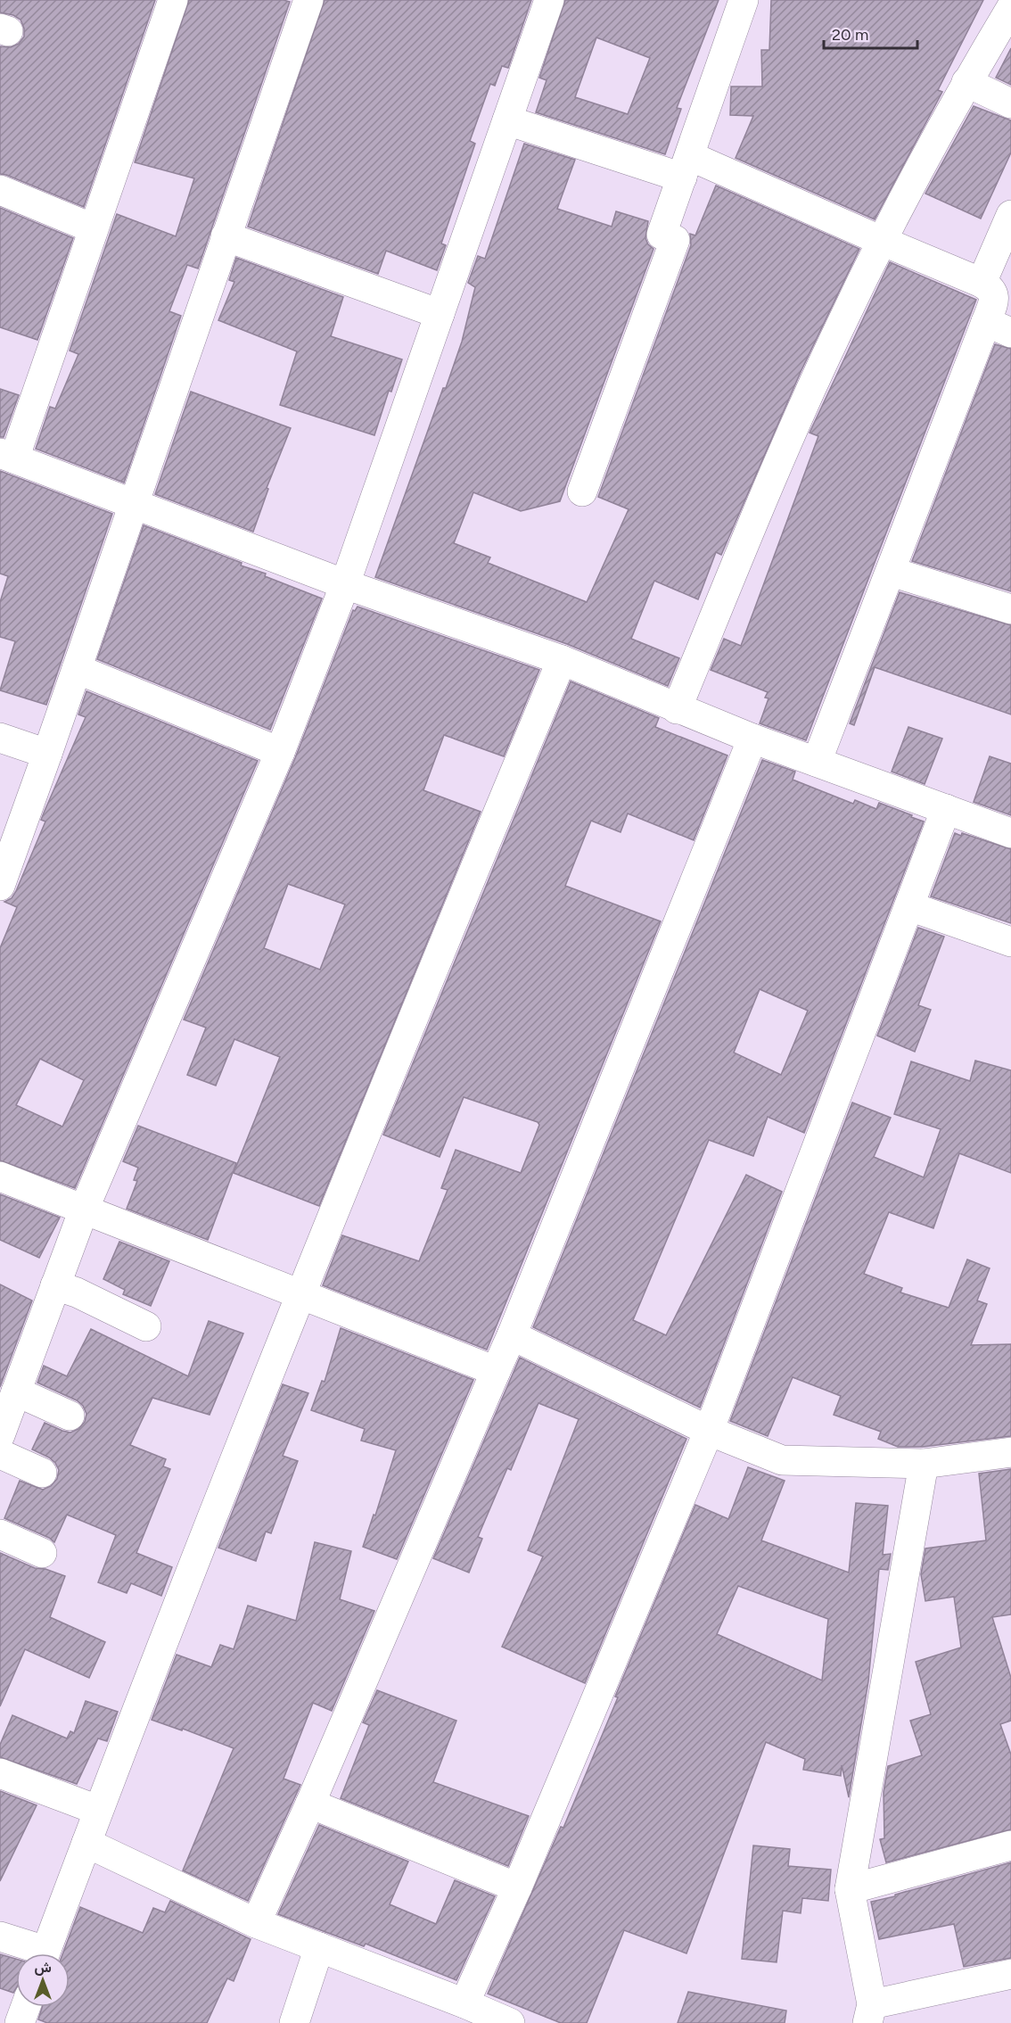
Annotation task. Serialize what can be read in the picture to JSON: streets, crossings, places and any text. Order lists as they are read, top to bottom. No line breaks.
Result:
{"scale_bar":"20 m","north":"top"}
